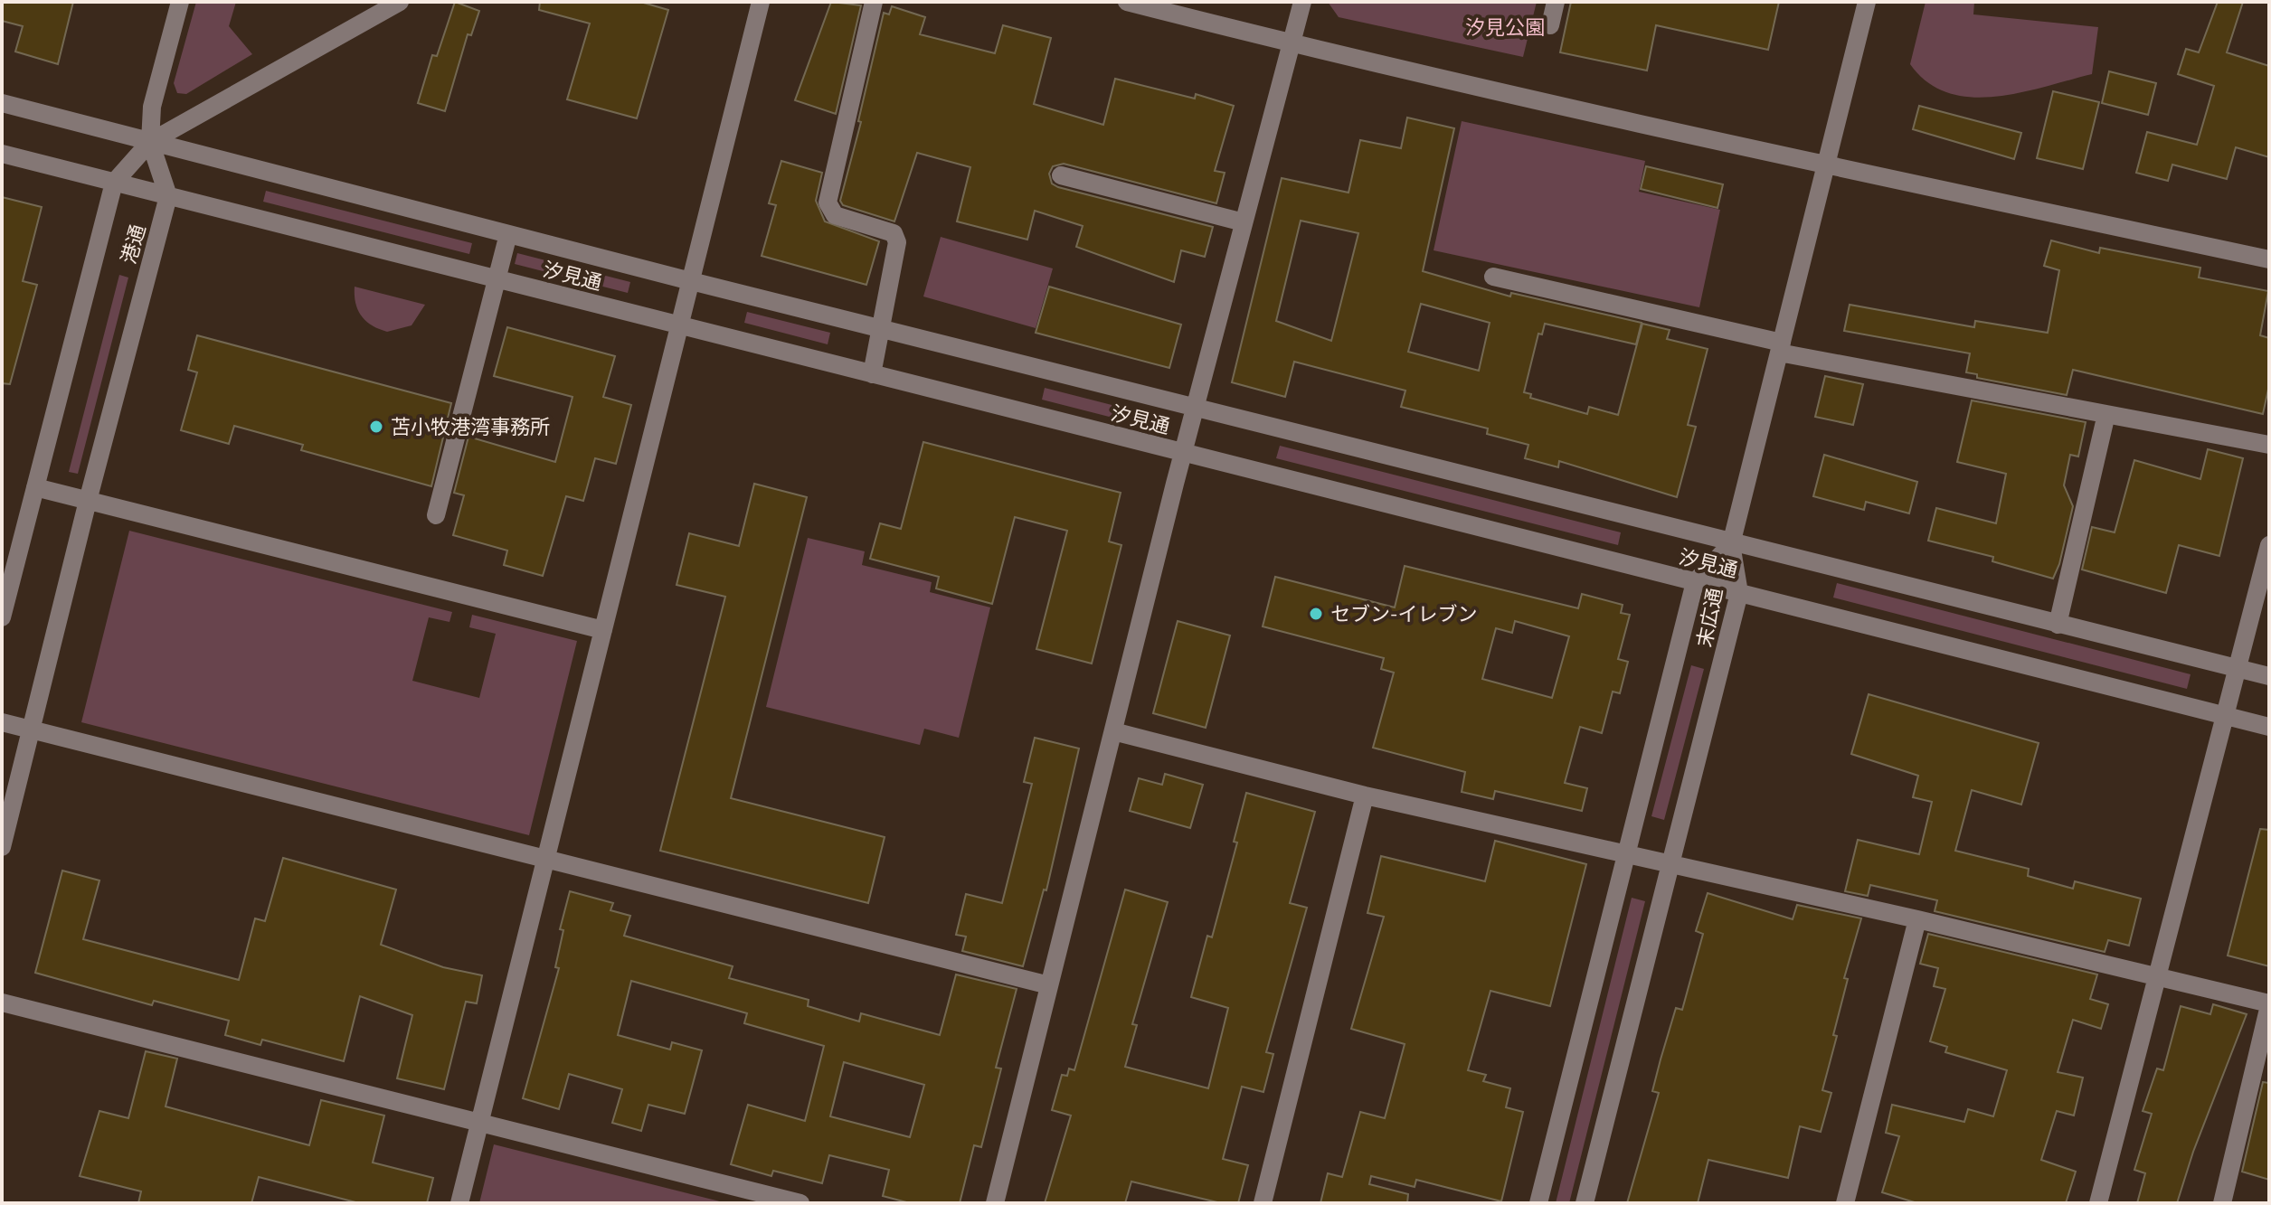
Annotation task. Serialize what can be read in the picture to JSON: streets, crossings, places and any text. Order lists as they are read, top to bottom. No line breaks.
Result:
{"streets":{"street":["港通","汐見通","末広通"]},"crossings":[["港通","汐見通"],["汐見通","末広通"]],"parks":["汐見公園"],"places":["苫小牧港湾事務所","セブン-イレブン"]}
